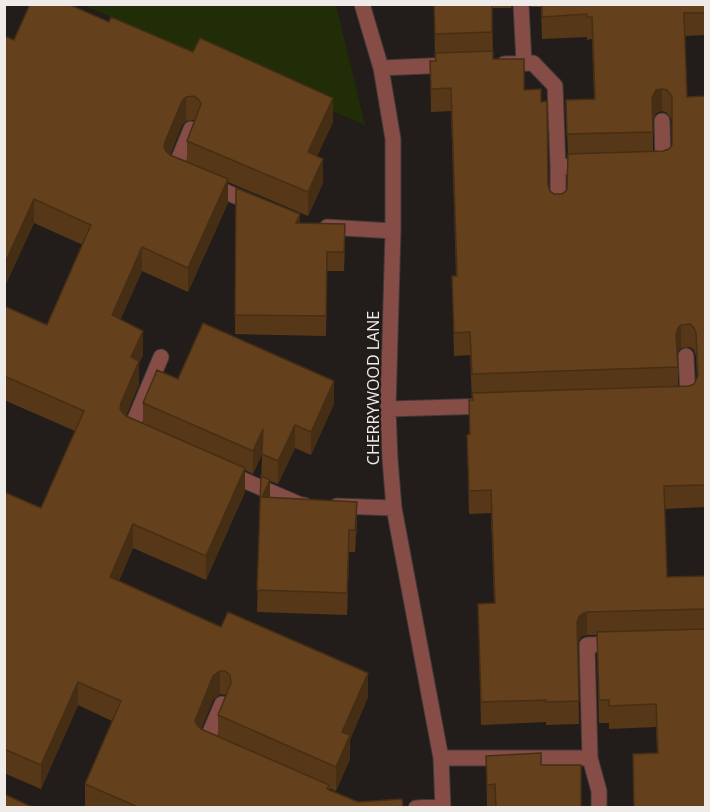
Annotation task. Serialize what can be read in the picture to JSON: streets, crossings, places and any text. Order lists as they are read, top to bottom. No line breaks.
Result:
{"streets":{"street":["CHERRYWOOD LANE"]}}
